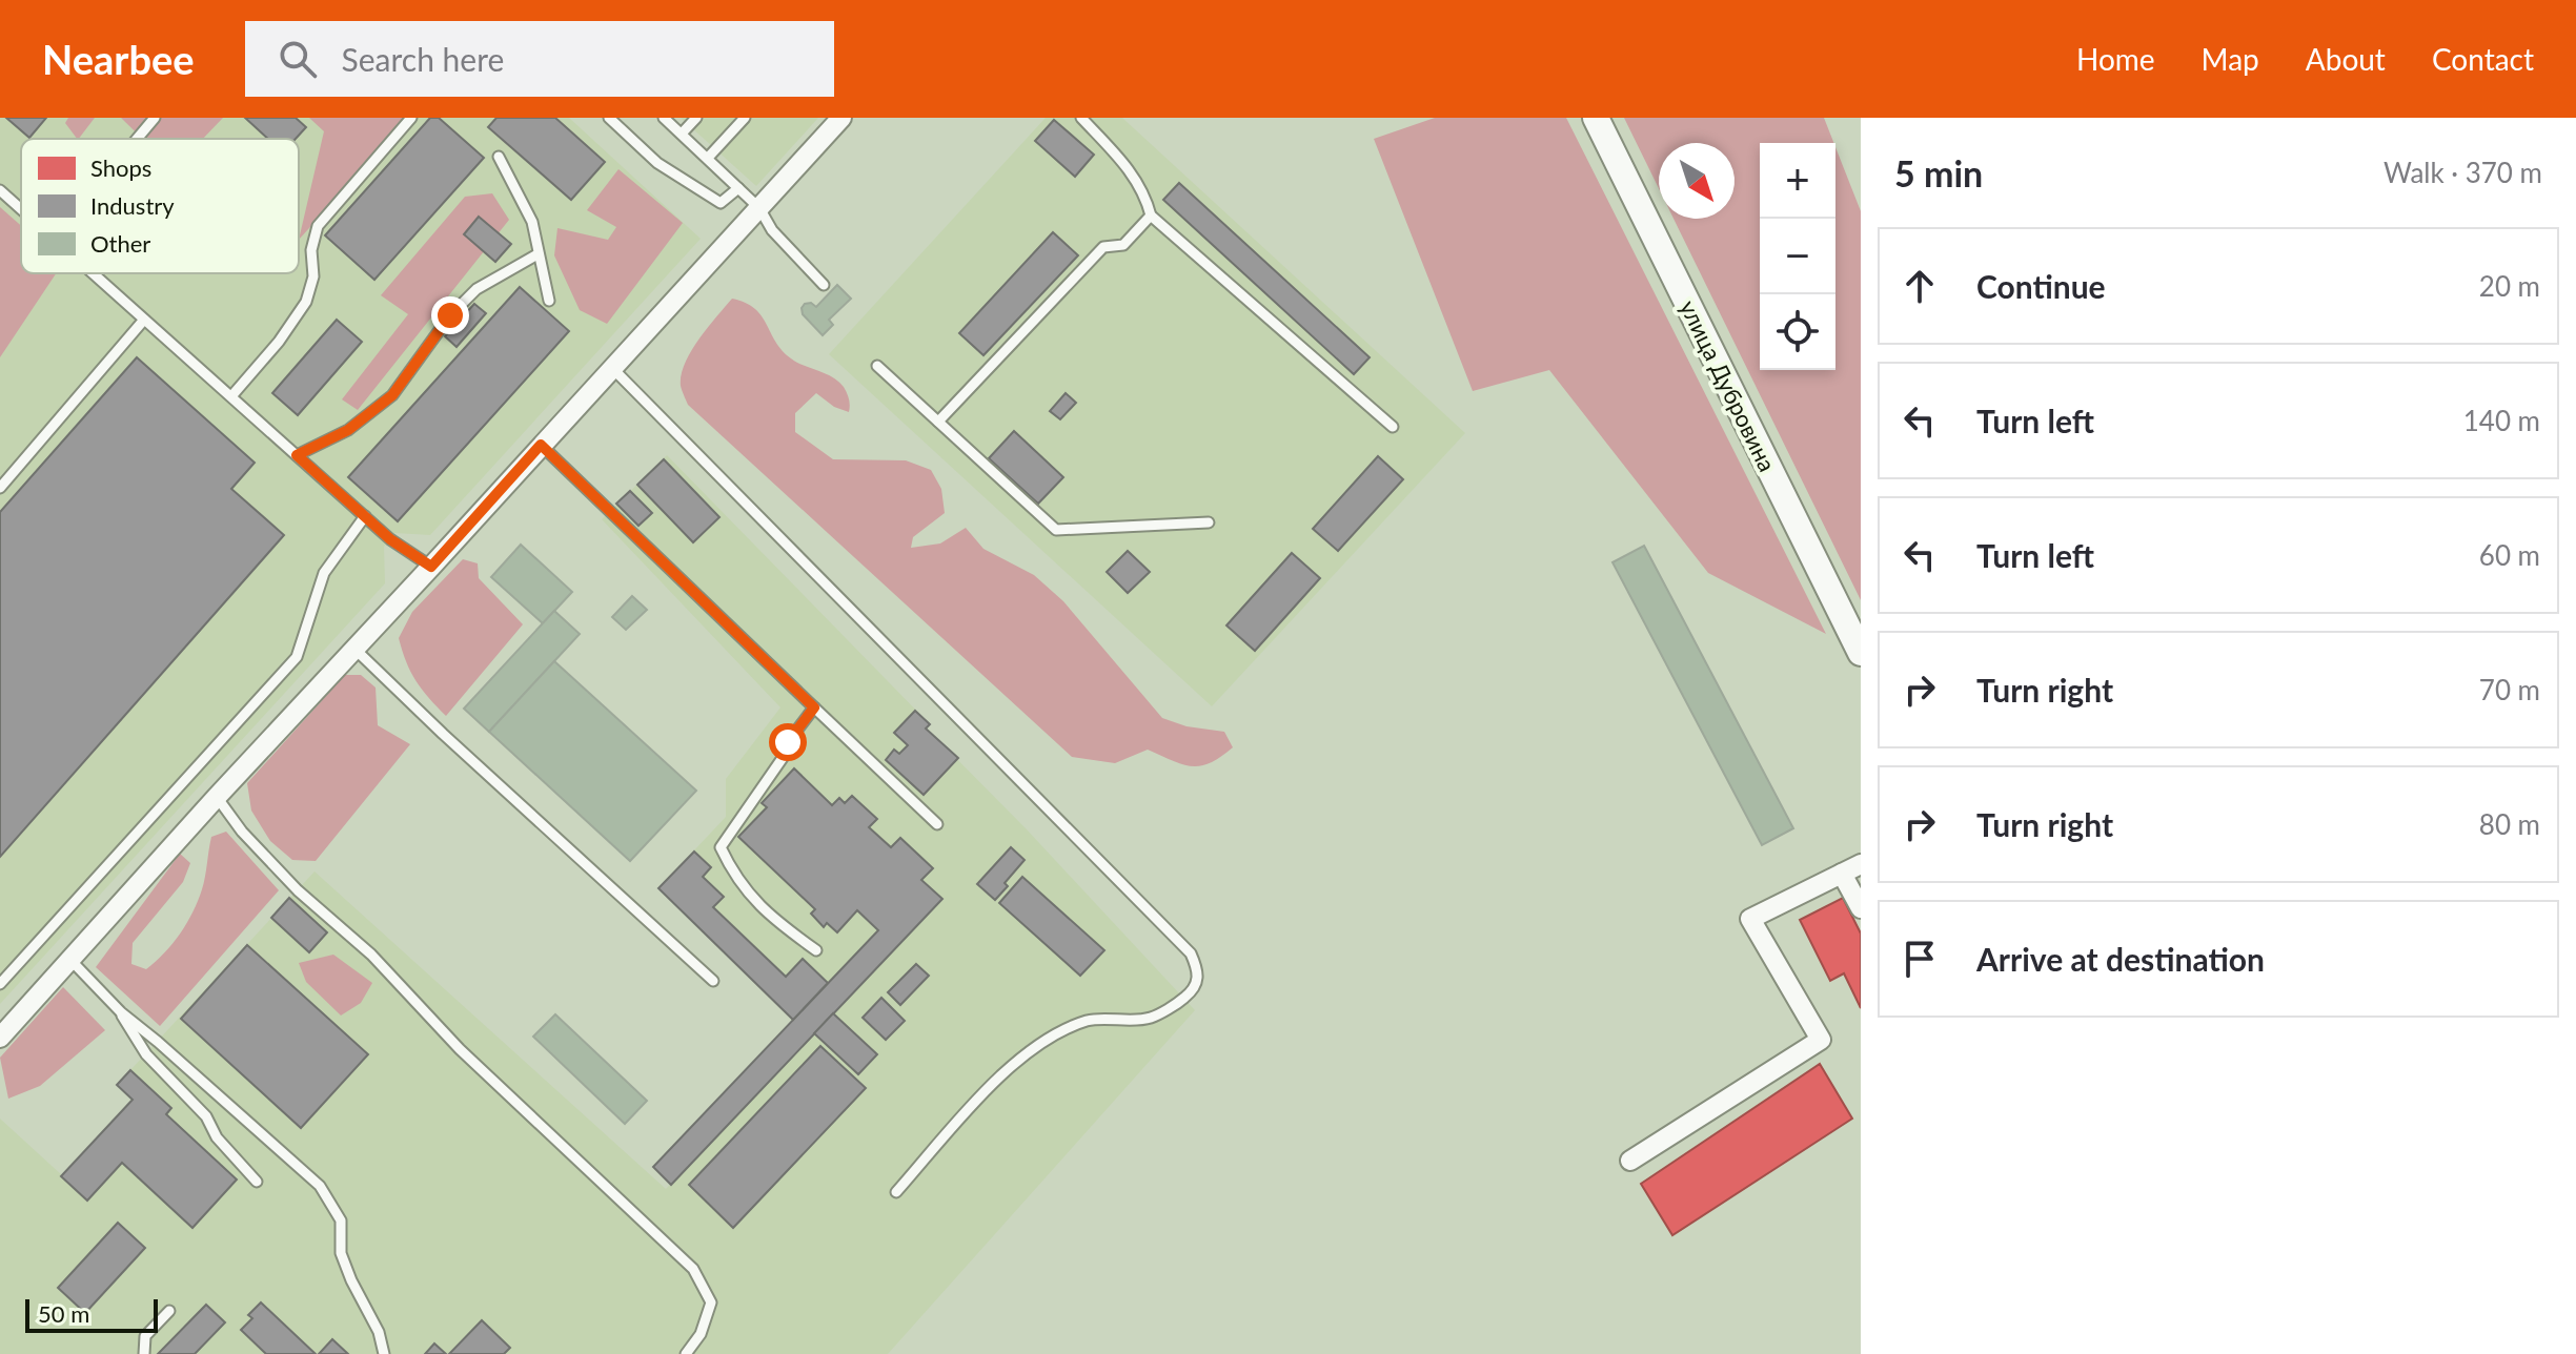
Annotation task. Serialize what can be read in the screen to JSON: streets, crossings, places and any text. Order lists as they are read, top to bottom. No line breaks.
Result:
{"streets":{"main road":["улица Дубровина"]},"legend":["Shops","Industry","Other"],"scale_bar":"50 m","north":"bottom right","page":{"header":"Nearbee","search":"Search here","nav":["Home","Map","About","Contact"],"heading":["5 min","Walk · 370 m"],"map_buttons":["+","−"],"list":[["Continue","20 m"],["Turn left","140 m"],["Turn left","60 m"],["Turn right","70 m"],["Turn right","80 m"],"Arrive at destination"],"scale":"50 m"}}
